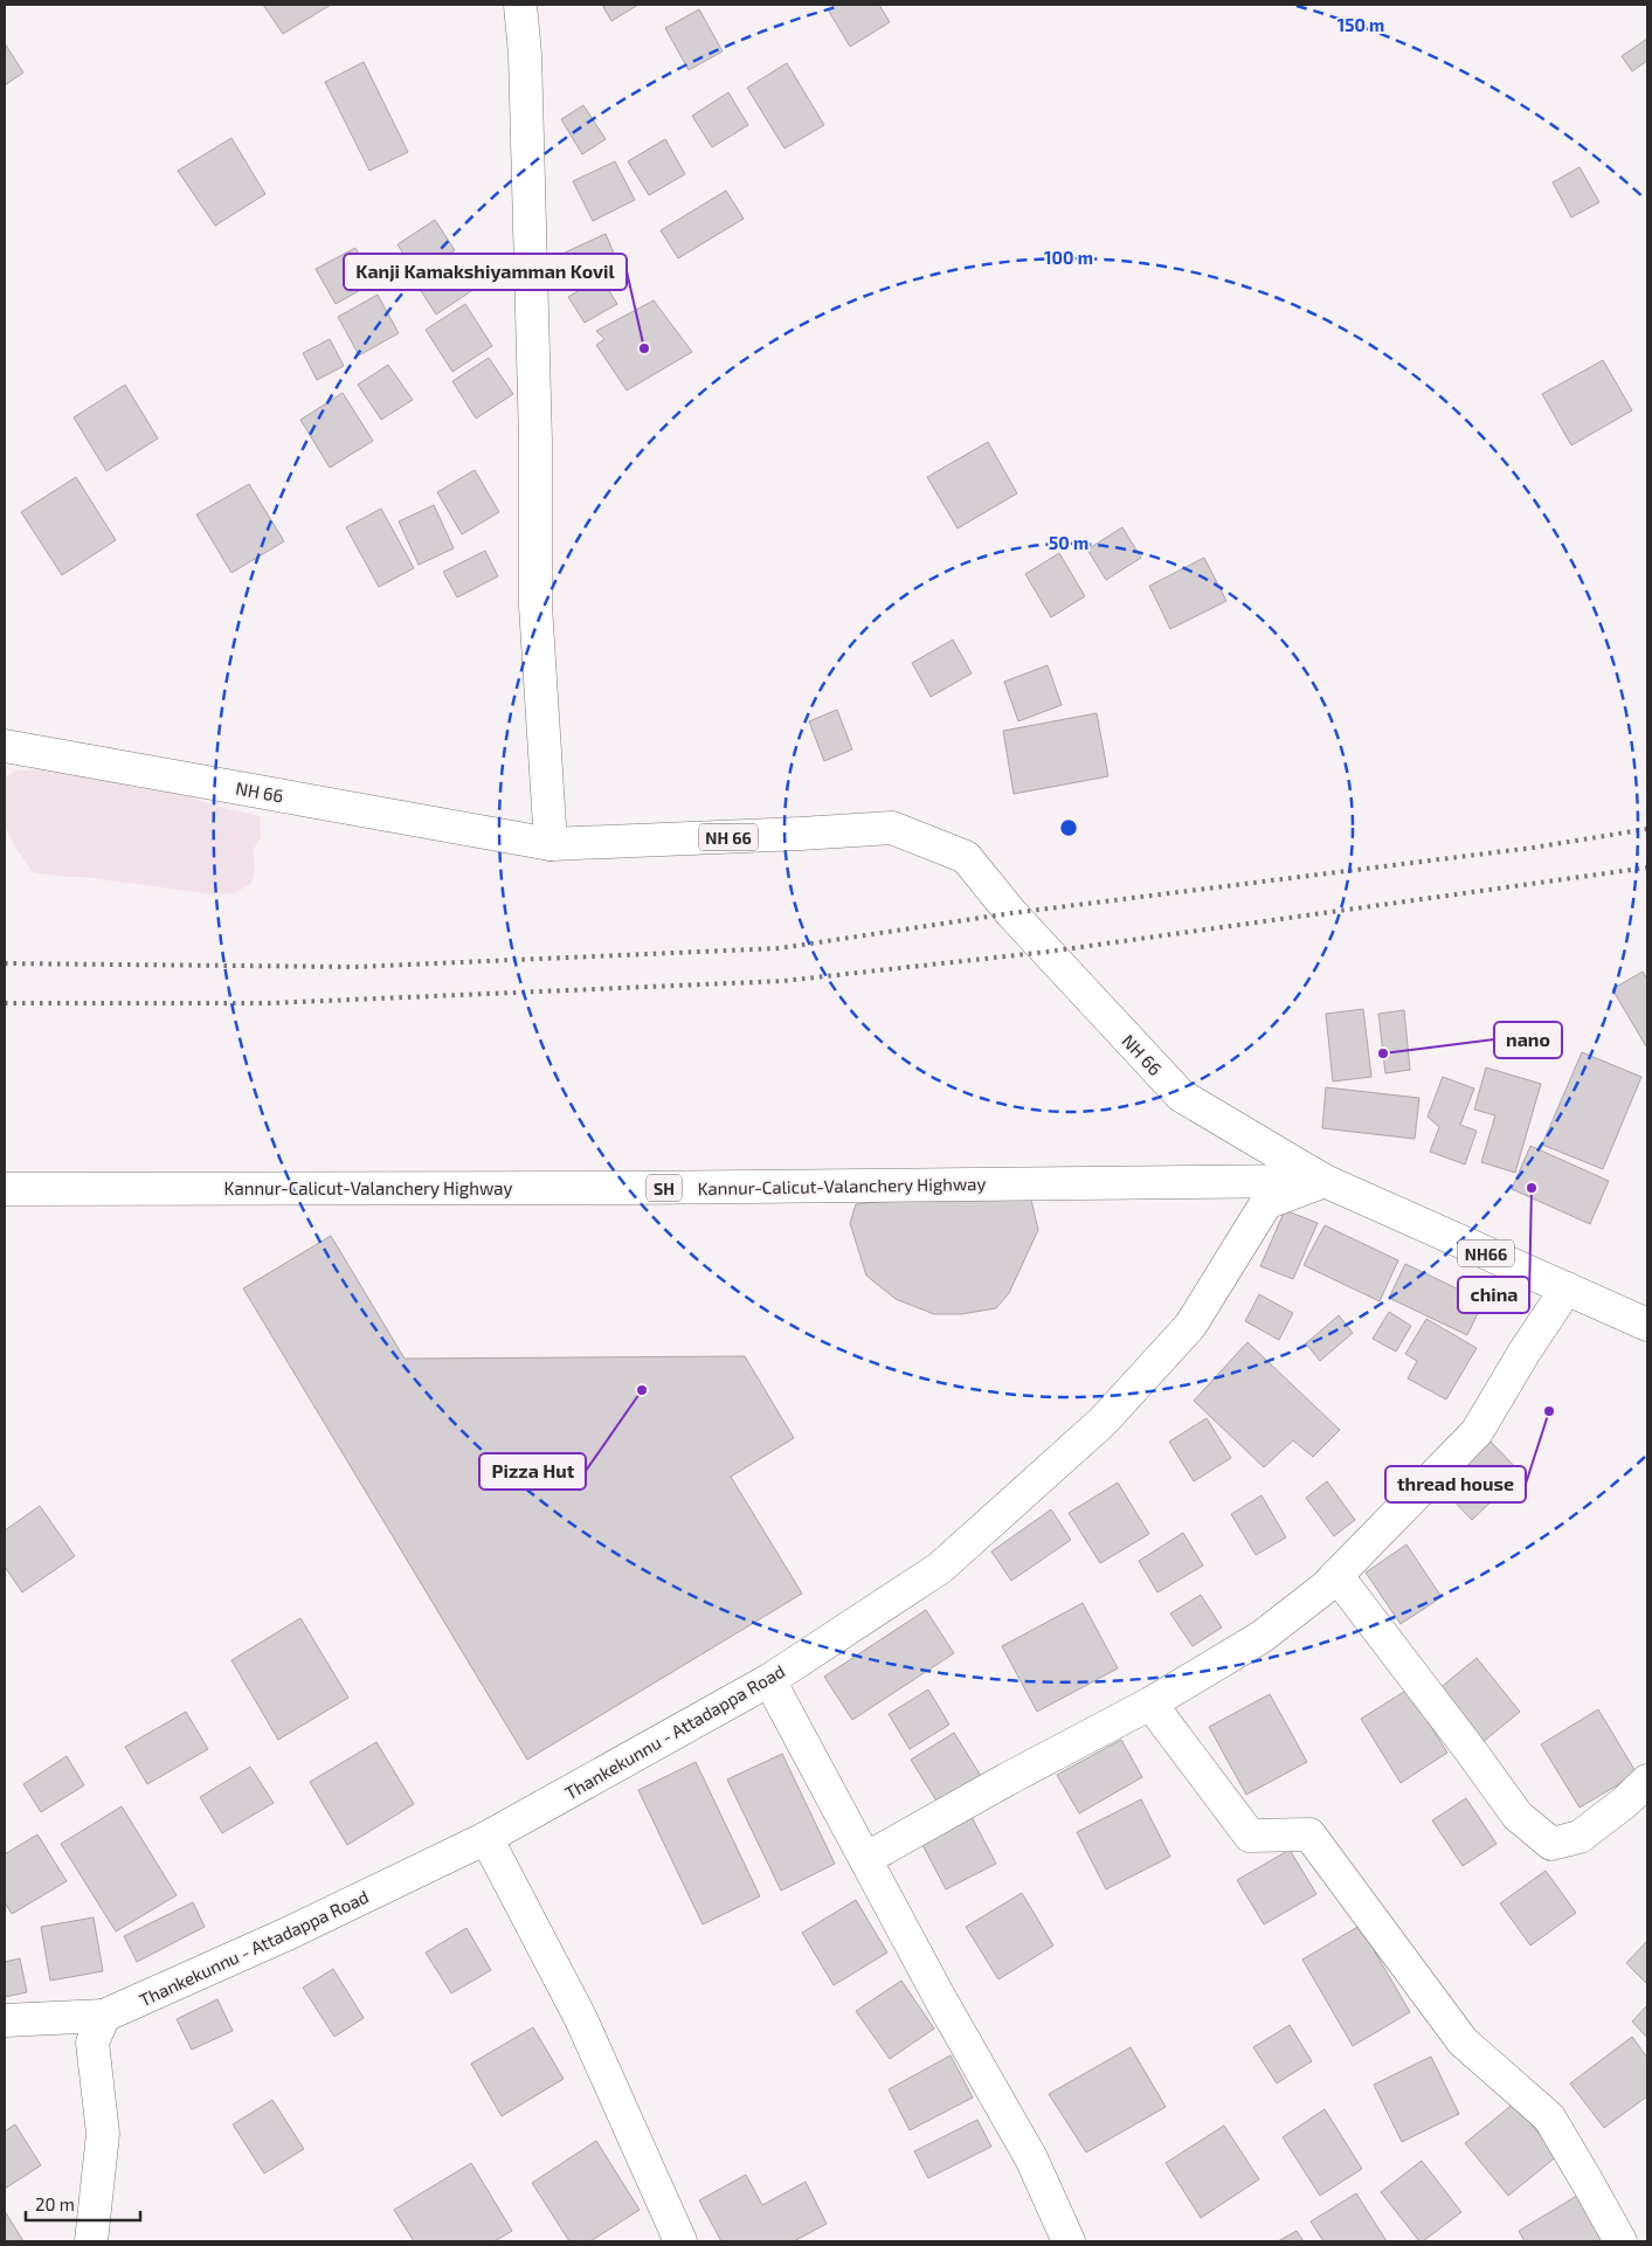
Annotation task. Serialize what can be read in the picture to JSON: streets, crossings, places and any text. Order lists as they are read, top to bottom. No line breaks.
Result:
{"streets":{"main road":["NH 66","Kannur-Calicut-Valanchery Highway","SH","NH66","Thankekunnu - Attadappa Road"]},"crossings":[["NH 66","Kannur-Calicut-Valanchery Highway"],["NH 66","Thankekunnu - Attadappa Road"],["Kannur-Calicut-Valanchery Highway","Thankekunnu - Attadappa Road"]],"places":["Kanji Kamakshiyamman Kovil","nano","china","Pizza Hut","thread house"],"scale_bar":"20 m","rings":["150 m","100 m","50 m"]}
